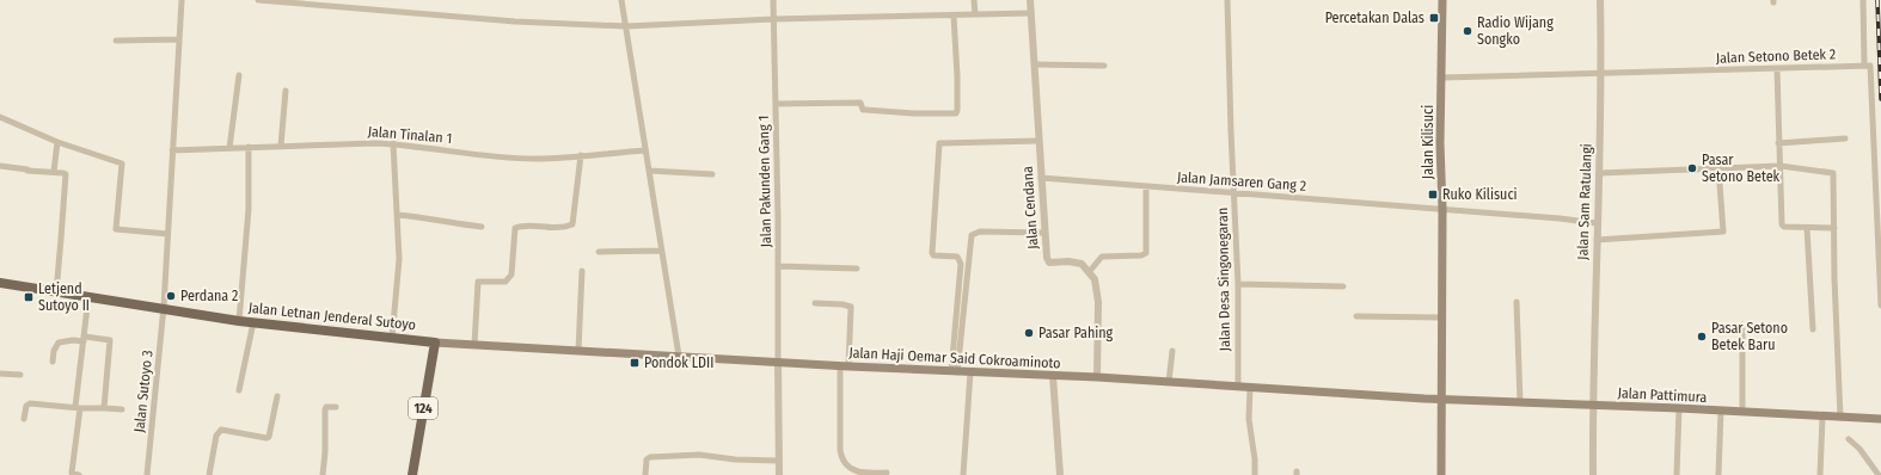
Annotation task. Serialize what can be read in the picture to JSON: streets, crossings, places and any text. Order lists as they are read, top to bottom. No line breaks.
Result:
{"streets":{"main road":["Jalan Kilisuci","Jalan Letnan Jenderal Sutoyo","Jalan Haji Oemar Said Cokroaminoto","Jalan Pattimura","124"],"street":["Jalan Setono Betek 2","Jalan Tinalan 1","Jalan Pakunden Gang 1","Jalan Jamsaren Gang 2","Jalan Sam Ratulangi","Jalan Cendana","Jalan Desa Singonegaran","Jalan Sutoyo 3"]},"crossings":[["Jalan Setono Betek 2","Jalan Kilisuci"],["Jalan Setono Betek 2","Jalan Sam Ratulangi"],["Jalan Tinalan 1","Jalan Sutoyo 3"],["Jalan Kilisuci","Jalan Jamsaren Gang 2"],["Jalan Kilisuci","Jalan Haji Oemar Said Cokroaminoto"],["Jalan Kilisuci","Jalan Pattimura"],["Jalan Pakunden Gang 1","Jalan Haji Oemar Said Cokroaminoto"],["Jalan Jamsaren Gang 2","Jalan Sam Ratulangi"],["Jalan Jamsaren Gang 2","Jalan Cendana"],["Jalan Jamsaren Gang 2","Jalan Desa Singonegaran"],["Jalan Sam Ratulangi","Jalan Pattimura"],["Jalan Desa Singonegaran","Jalan Haji Oemar Said Cokroaminoto"],["Jalan Letnan Jenderal Sutoyo","Jalan Haji Oemar Said Cokroaminoto"],["Jalan Letnan Jenderal Sutoyo","Jalan Sutoyo 3"],["Jalan Letnan Jenderal Sutoyo","124"],["Jalan Haji Oemar Said Cokroaminoto","Jalan Pattimura"],["Jalan Haji Oemar Said Cokroaminoto","124"]],"places":{"transit":["Percetakan Dalas","Ruko Kilisuci","Letjend Sutoyo II","Pondok LDII"],"other":["Radio Wijang Songko","Pasar Setono Betek","Perdana 2","Pasar Pahing","Pasar Setono Betek Baru"]}}
